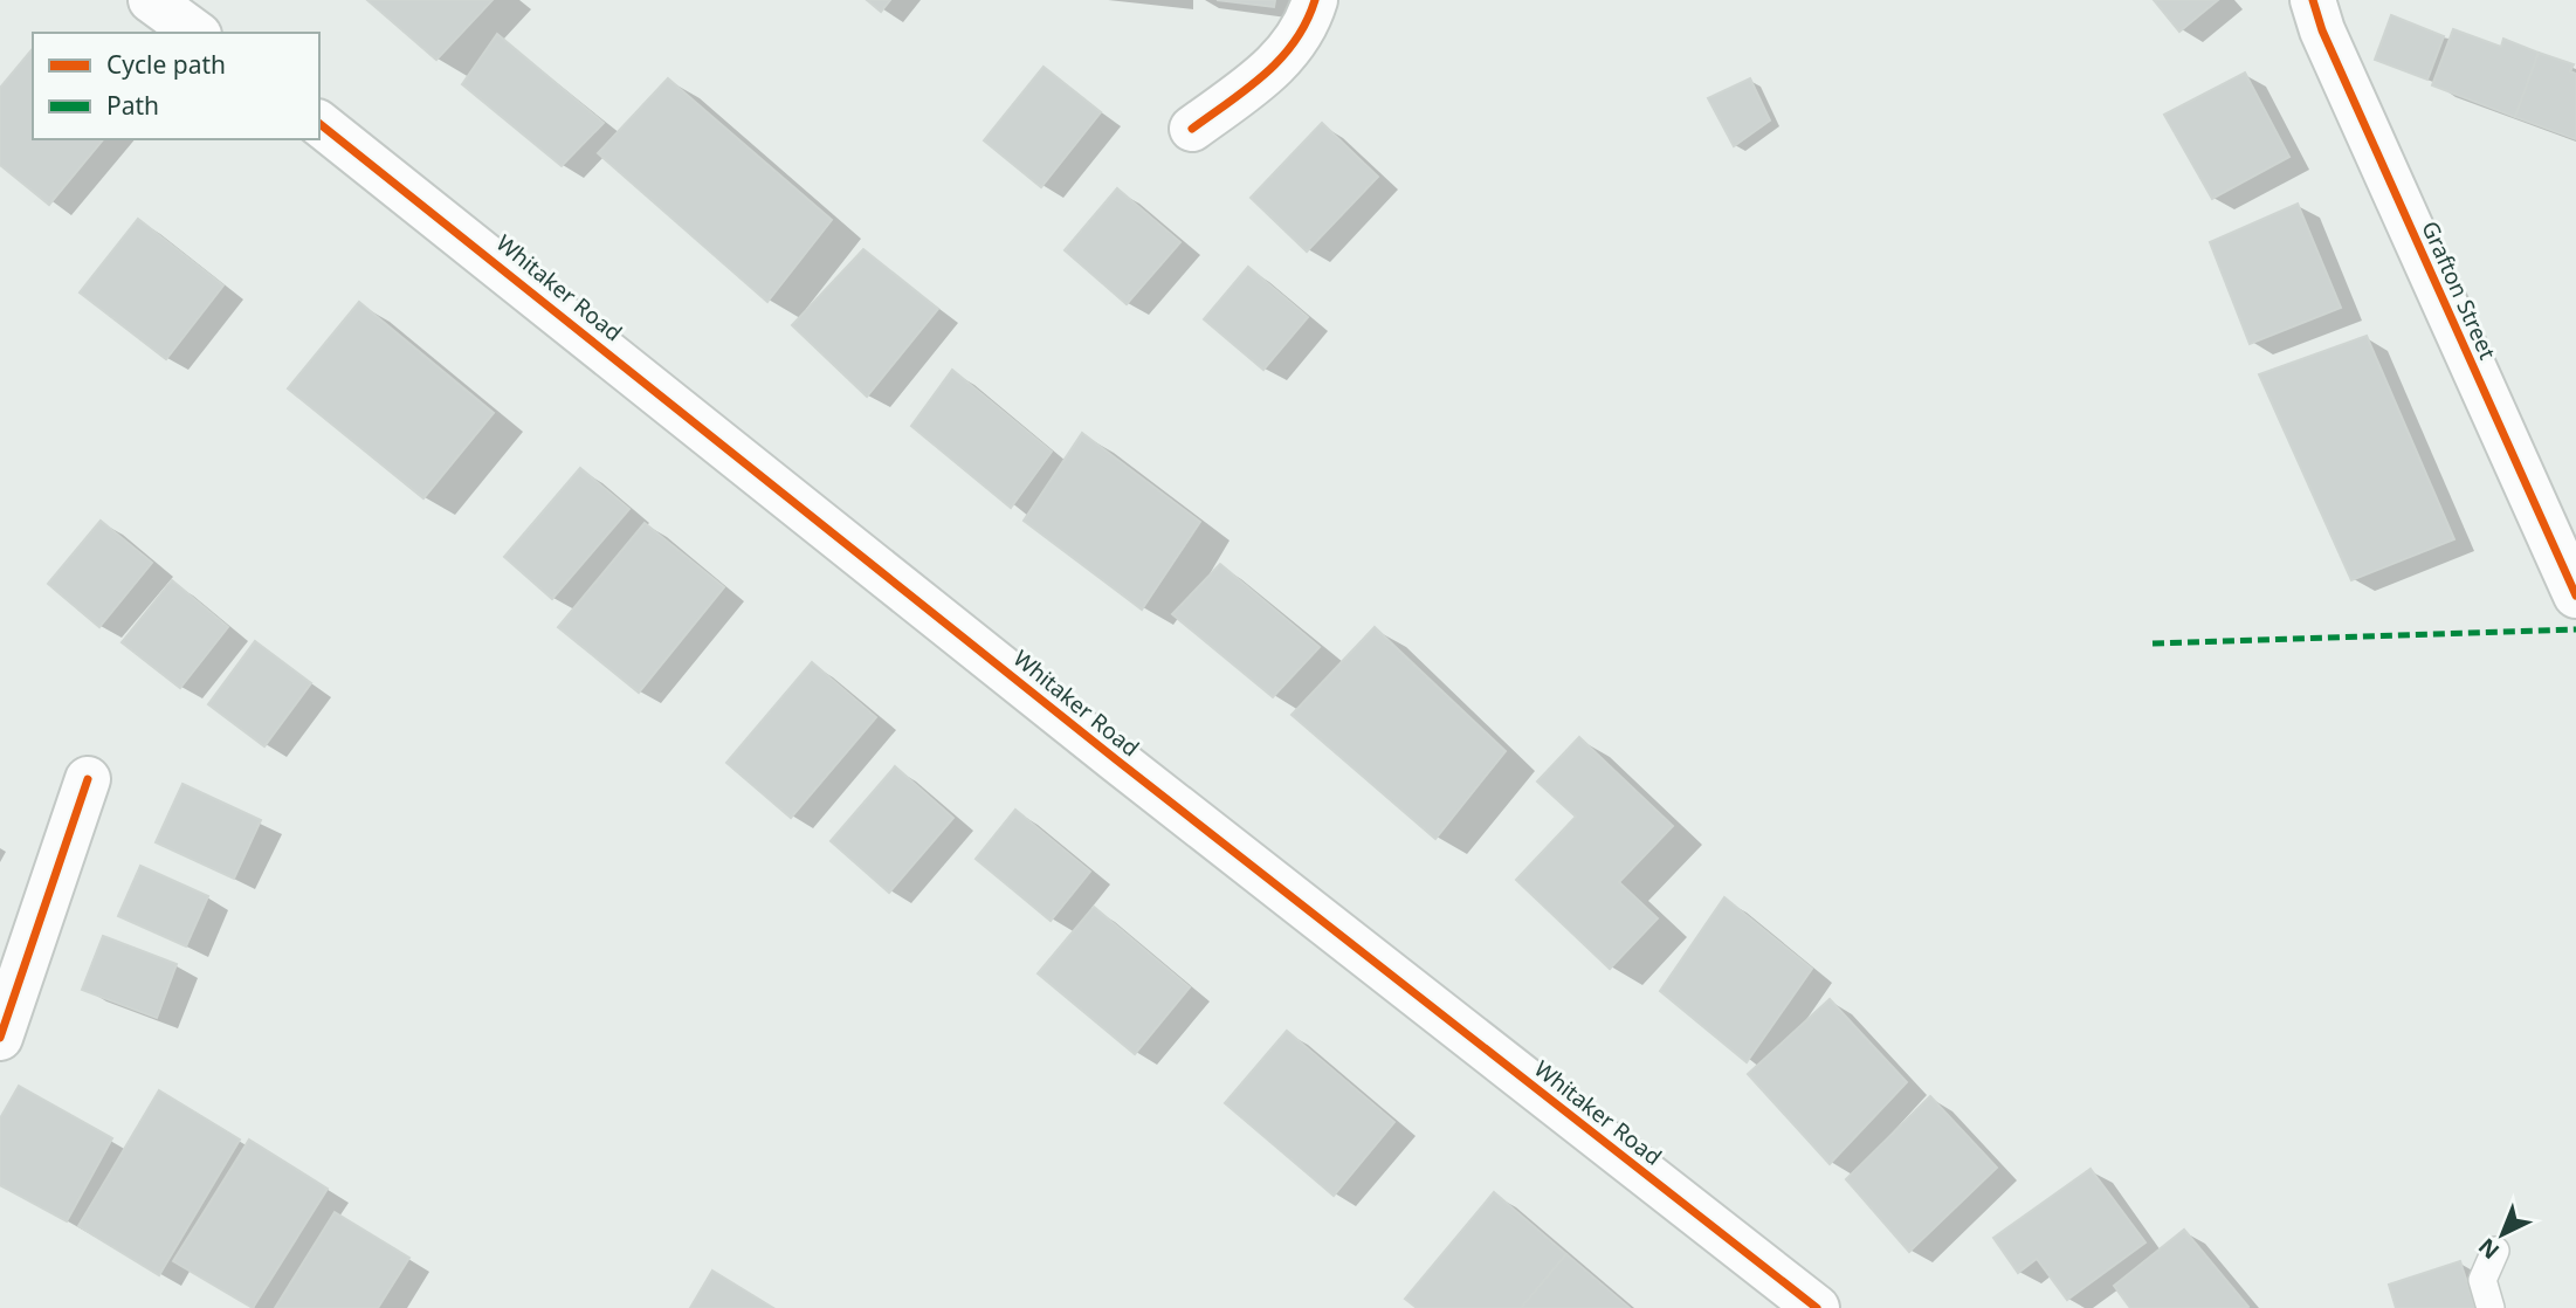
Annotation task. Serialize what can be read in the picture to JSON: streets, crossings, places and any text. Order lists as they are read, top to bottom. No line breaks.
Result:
{"streets":{"street":["Whitaker Road","Grafton Street"]},"legend":["Cycle path","Path"],"north":"bottom left"}
